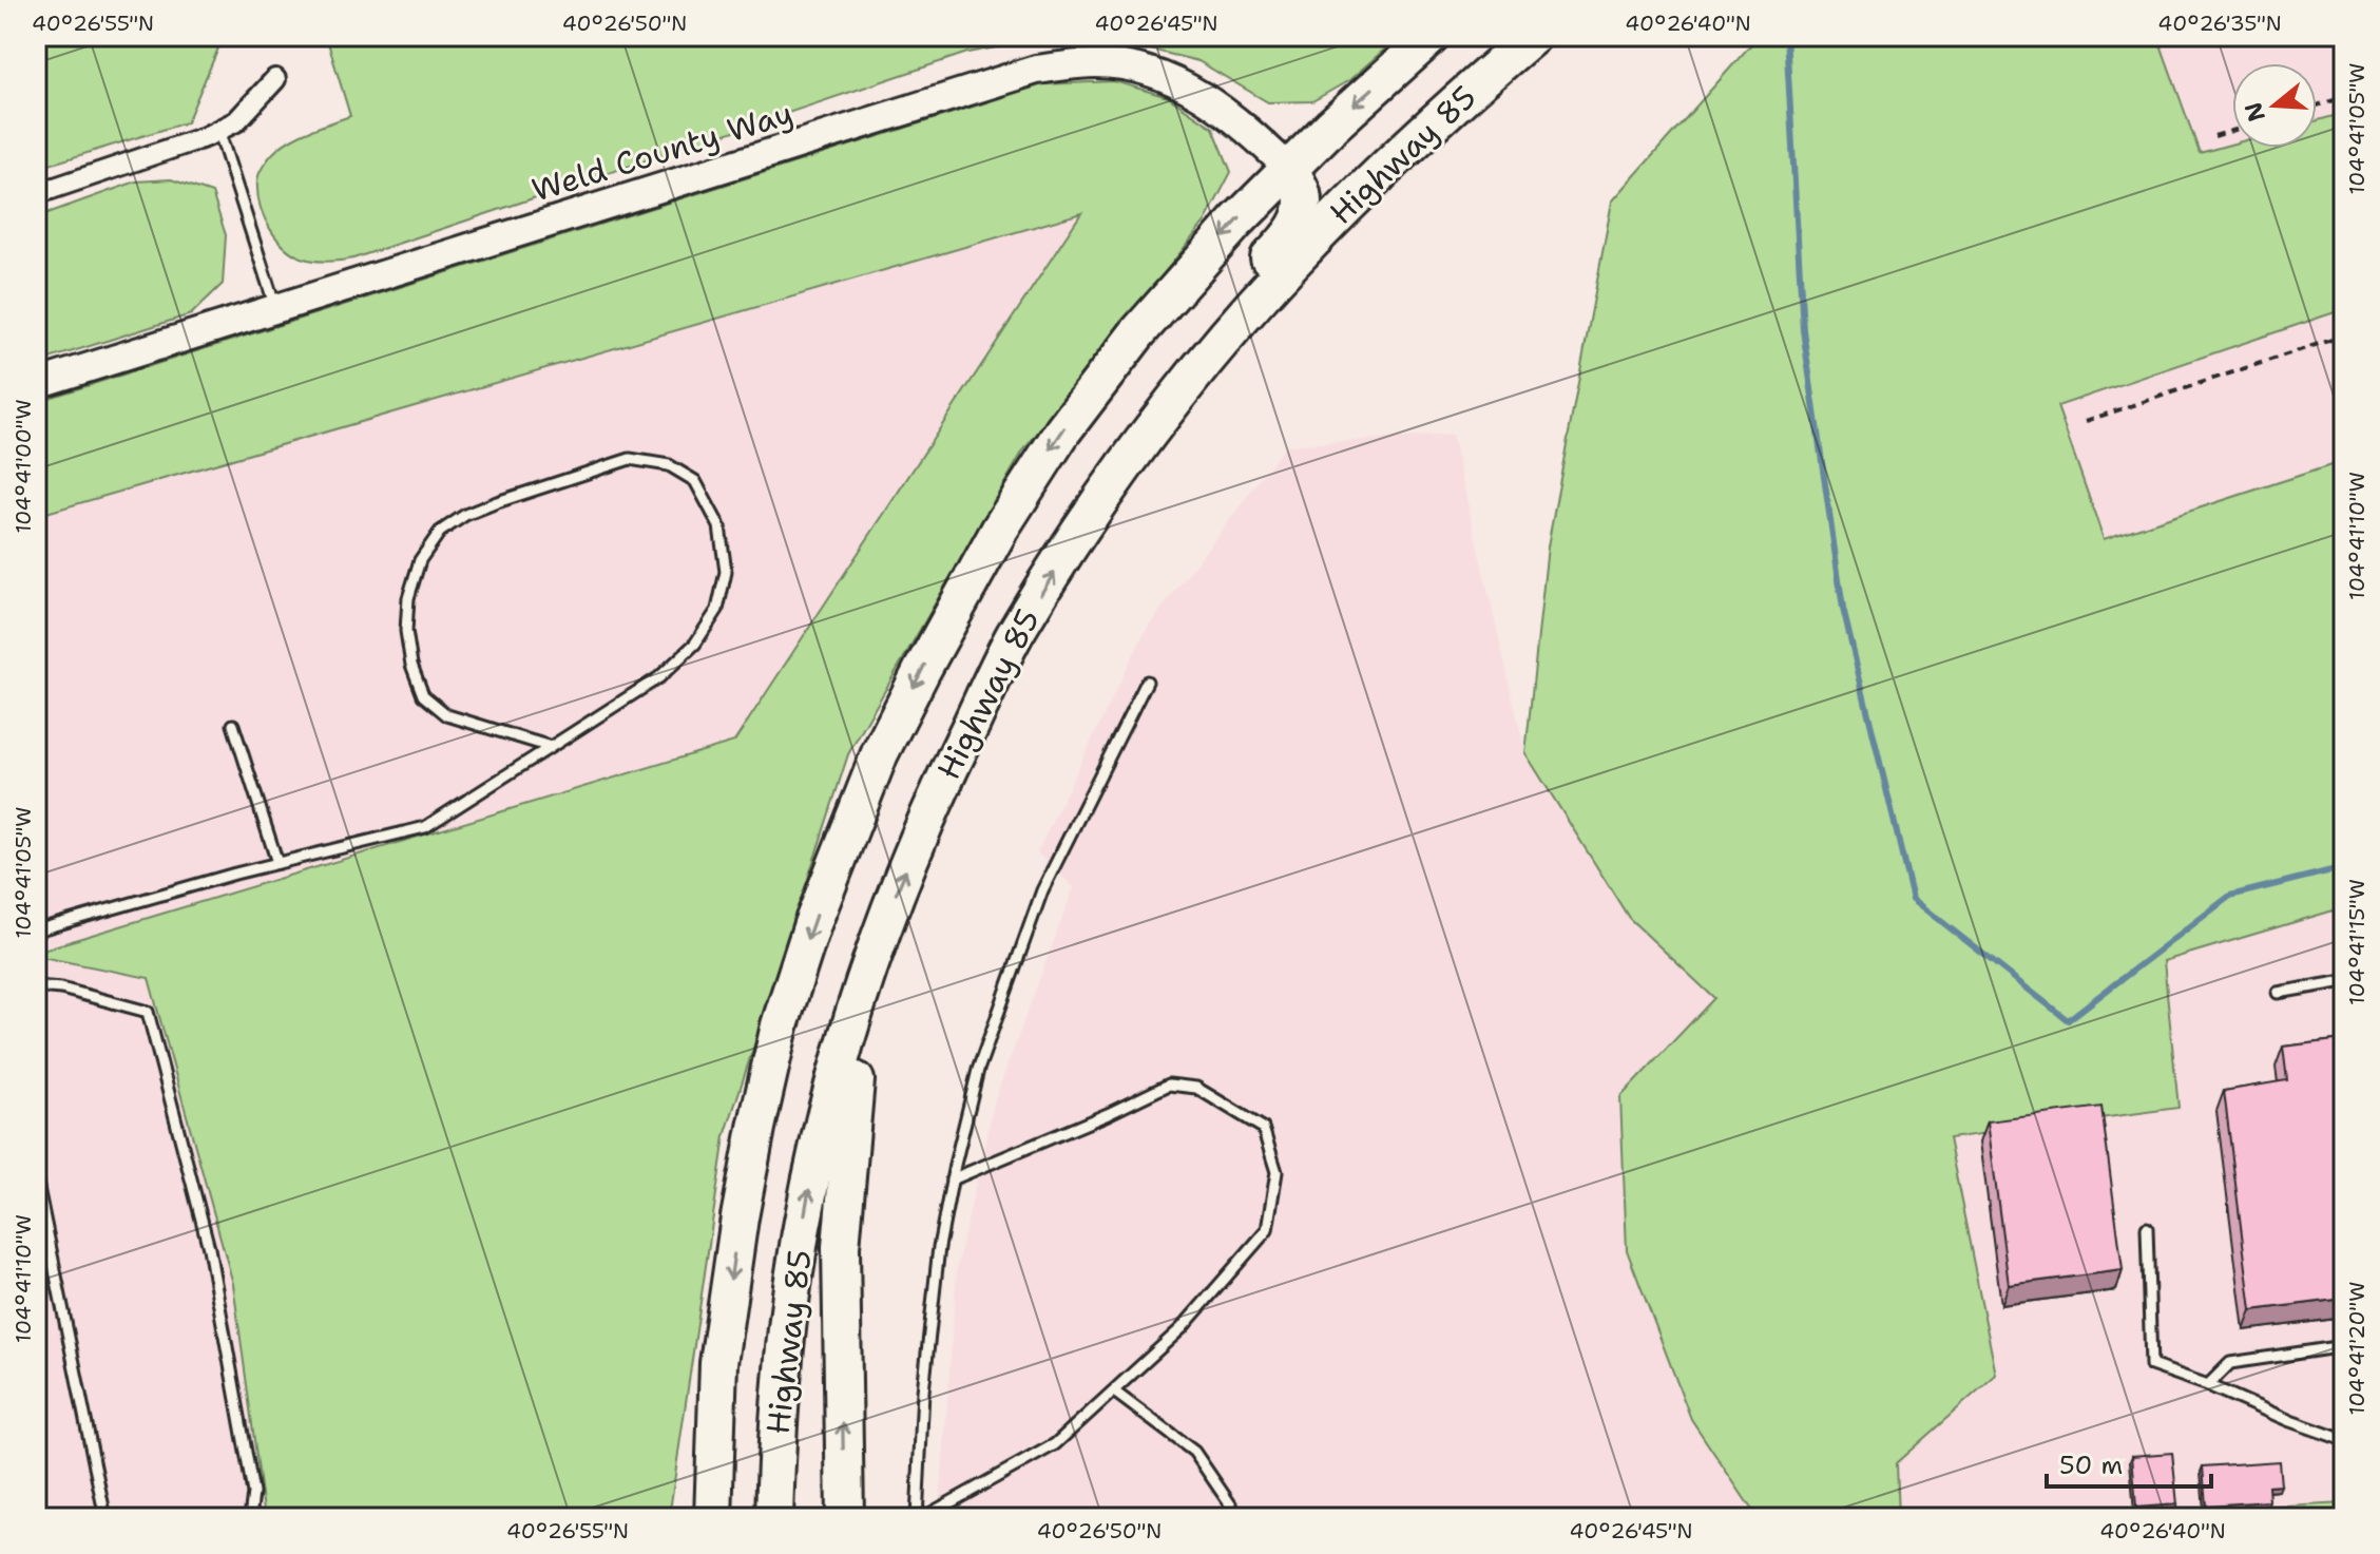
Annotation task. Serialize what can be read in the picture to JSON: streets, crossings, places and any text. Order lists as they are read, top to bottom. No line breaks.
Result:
{"streets":{"highway":["Highway 85"],"street":["Weld County Way"]},"crossings":[["Weld County Way","Highway 85"]],"scale_bar":"50 m","north":"left","coordinates":["40°26'55\"N","40°26'50\"N","40°26'45\"N","40°26'40\"N","40°26'35\"N","104°41'05\"W","104°41'00\"W","104°41'10\"W","104°41'15\"W","104°41'20\"W"]}
